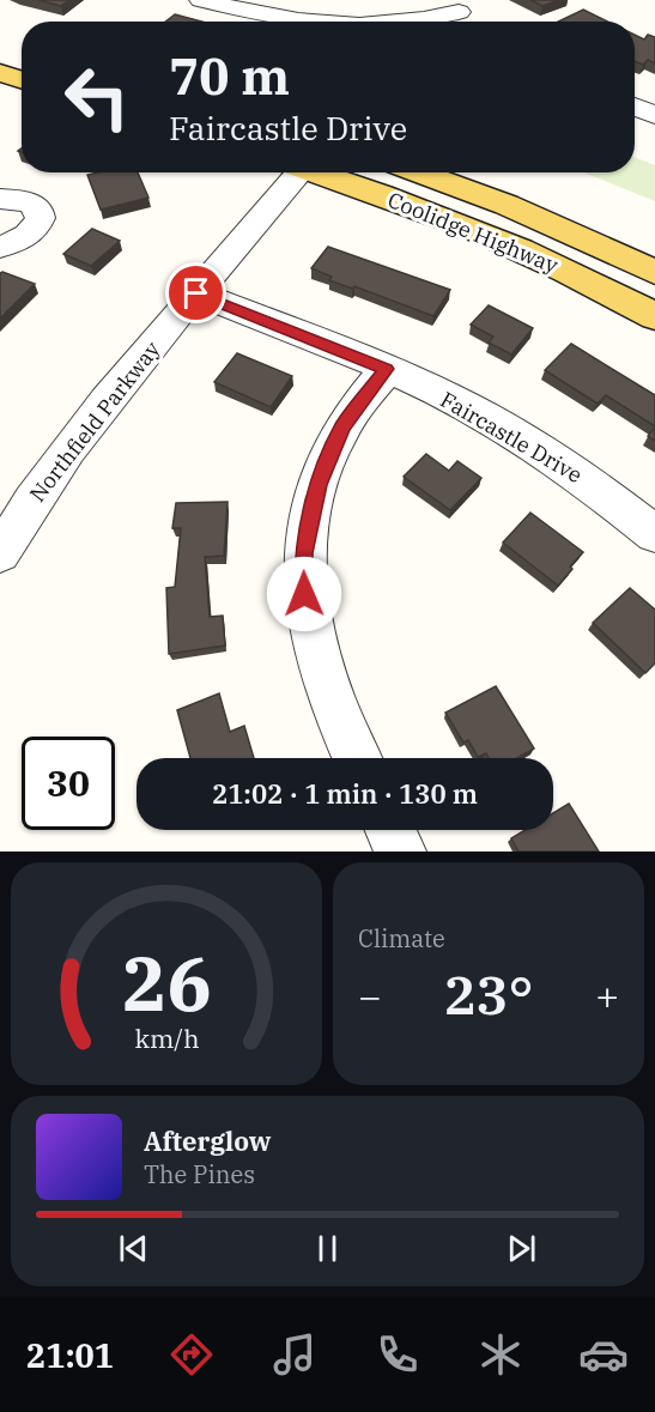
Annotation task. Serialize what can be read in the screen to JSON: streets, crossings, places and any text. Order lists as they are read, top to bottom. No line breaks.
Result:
{"streets":{"main road":["Coolidge Highway"],"street":["Northfield Parkway","Faircastle Drive"]},"crossings":[["Northfield Parkway","Faircastle Drive"]],"page":{"turn":["70 m","Faircastle Drive"],"limit":"30","trip":"21:02 · 1 min · 130 m","tile":"Climate","heat":["−","23°","+"],"song":["Afterglow","The Pines"],"tabs":"21:01","gauge":["26","km/h"]}}
